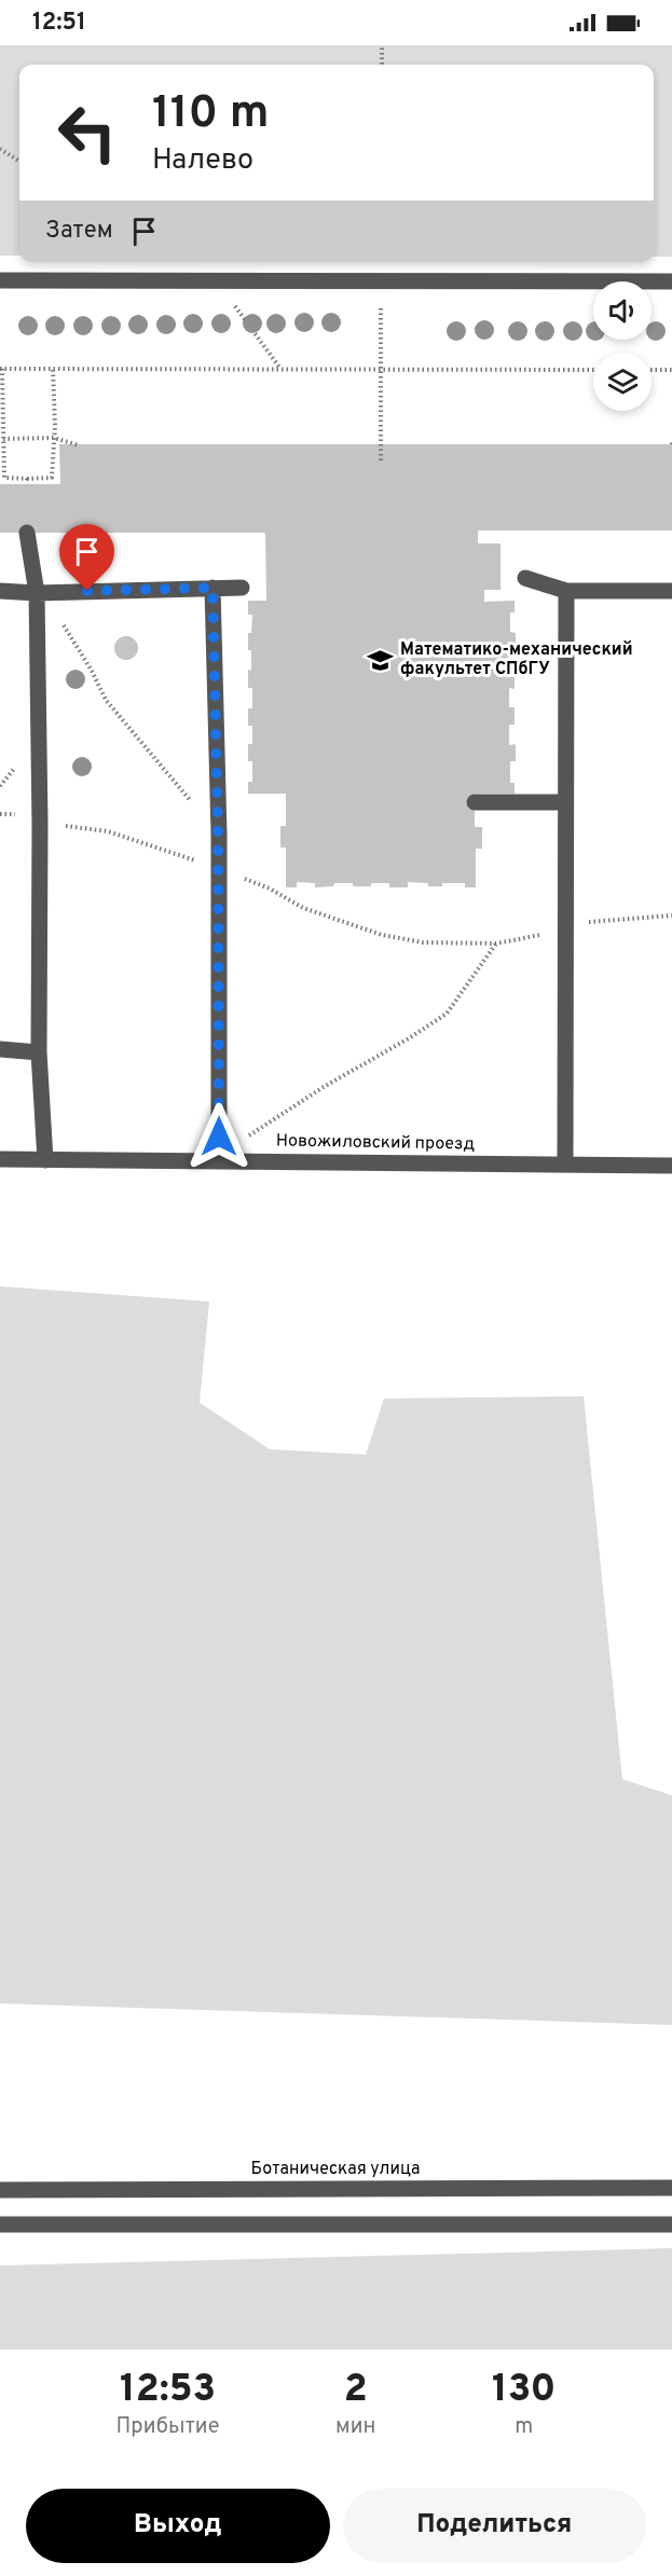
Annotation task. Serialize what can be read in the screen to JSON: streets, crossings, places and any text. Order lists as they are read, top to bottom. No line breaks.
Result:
{"streets":{"street":["Новожиловский проезд","Ботаническая улица"]},"places":{"school or university":["Математико-механический факультет СПбГУ"]},"page":{"status":"12:51","turn":["110 m","Налево"],"then":"Затем","eta":["12:53","Прибытие","2","мин","130","m"],"buttons":["Выход","Поделиться"]}}
